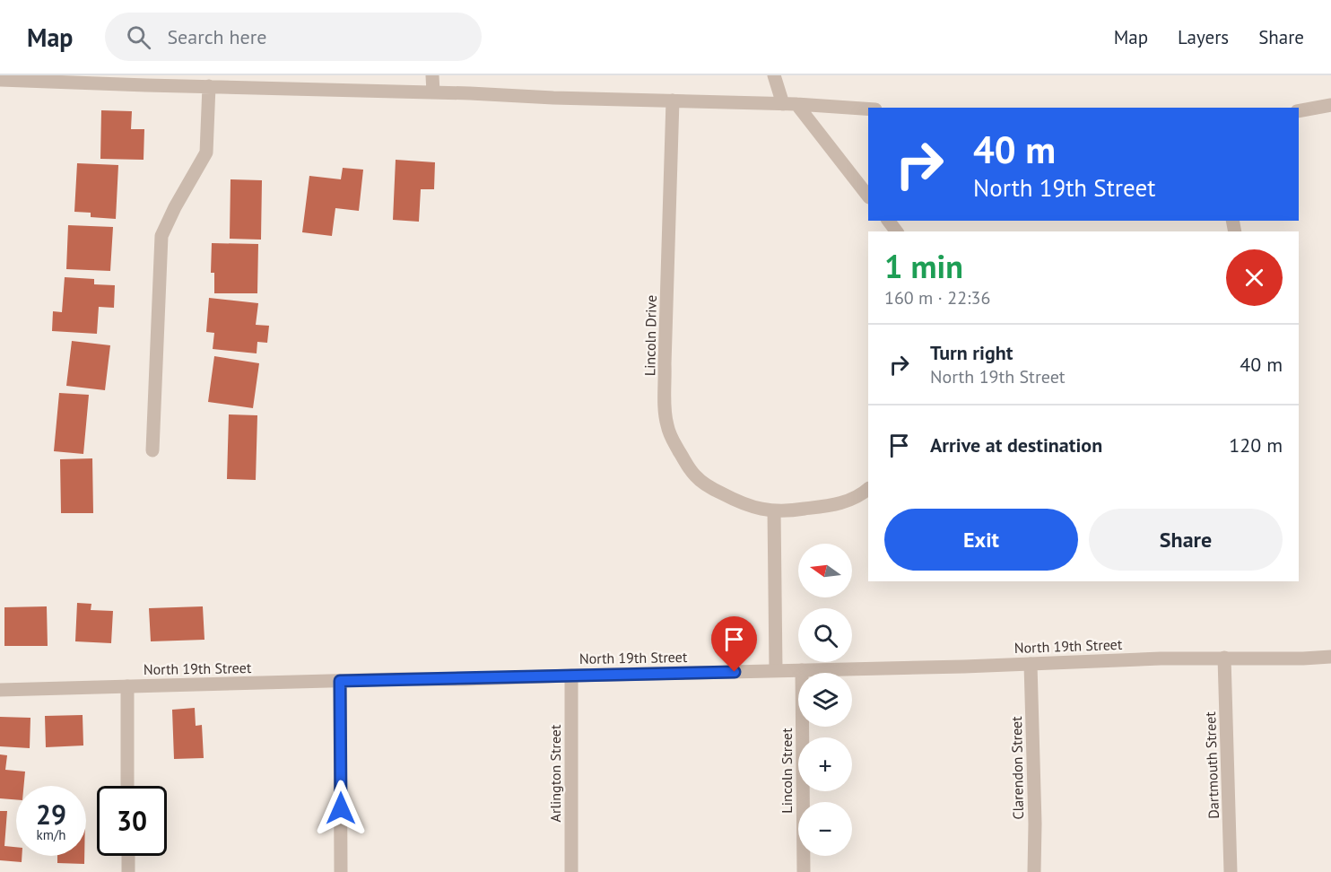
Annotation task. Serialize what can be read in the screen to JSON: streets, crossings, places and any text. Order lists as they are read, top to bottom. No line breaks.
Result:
{"streets":{"street":["Lincoln Drive","North 19th Street","Dartmouth Street","Clarendon Street","Lincoln Street","Arlington Street"]},"crossings":[["North 19th Street","Dartmouth Street"],["North 19th Street","Clarendon Street"],["North 19th Street","Lincoln Street"],["North 19th Street","Arlington Street"]],"north":"left","page":{"header":"Map","search":"Search here","nav":["Map","Layers","Share"],"turn":["40 m","North 19th Street"],"heading":["1 min","160 m · 22:36"],"list":[{"name":"Turn right","note":"North 19th Street","value":"40 m"},{"name":"Arrive at destination","value":"120 m"}],"buttons":["Exit","Share"],"map_buttons":["+","−"],"speed":"29 km/h","limit":"30"}}
